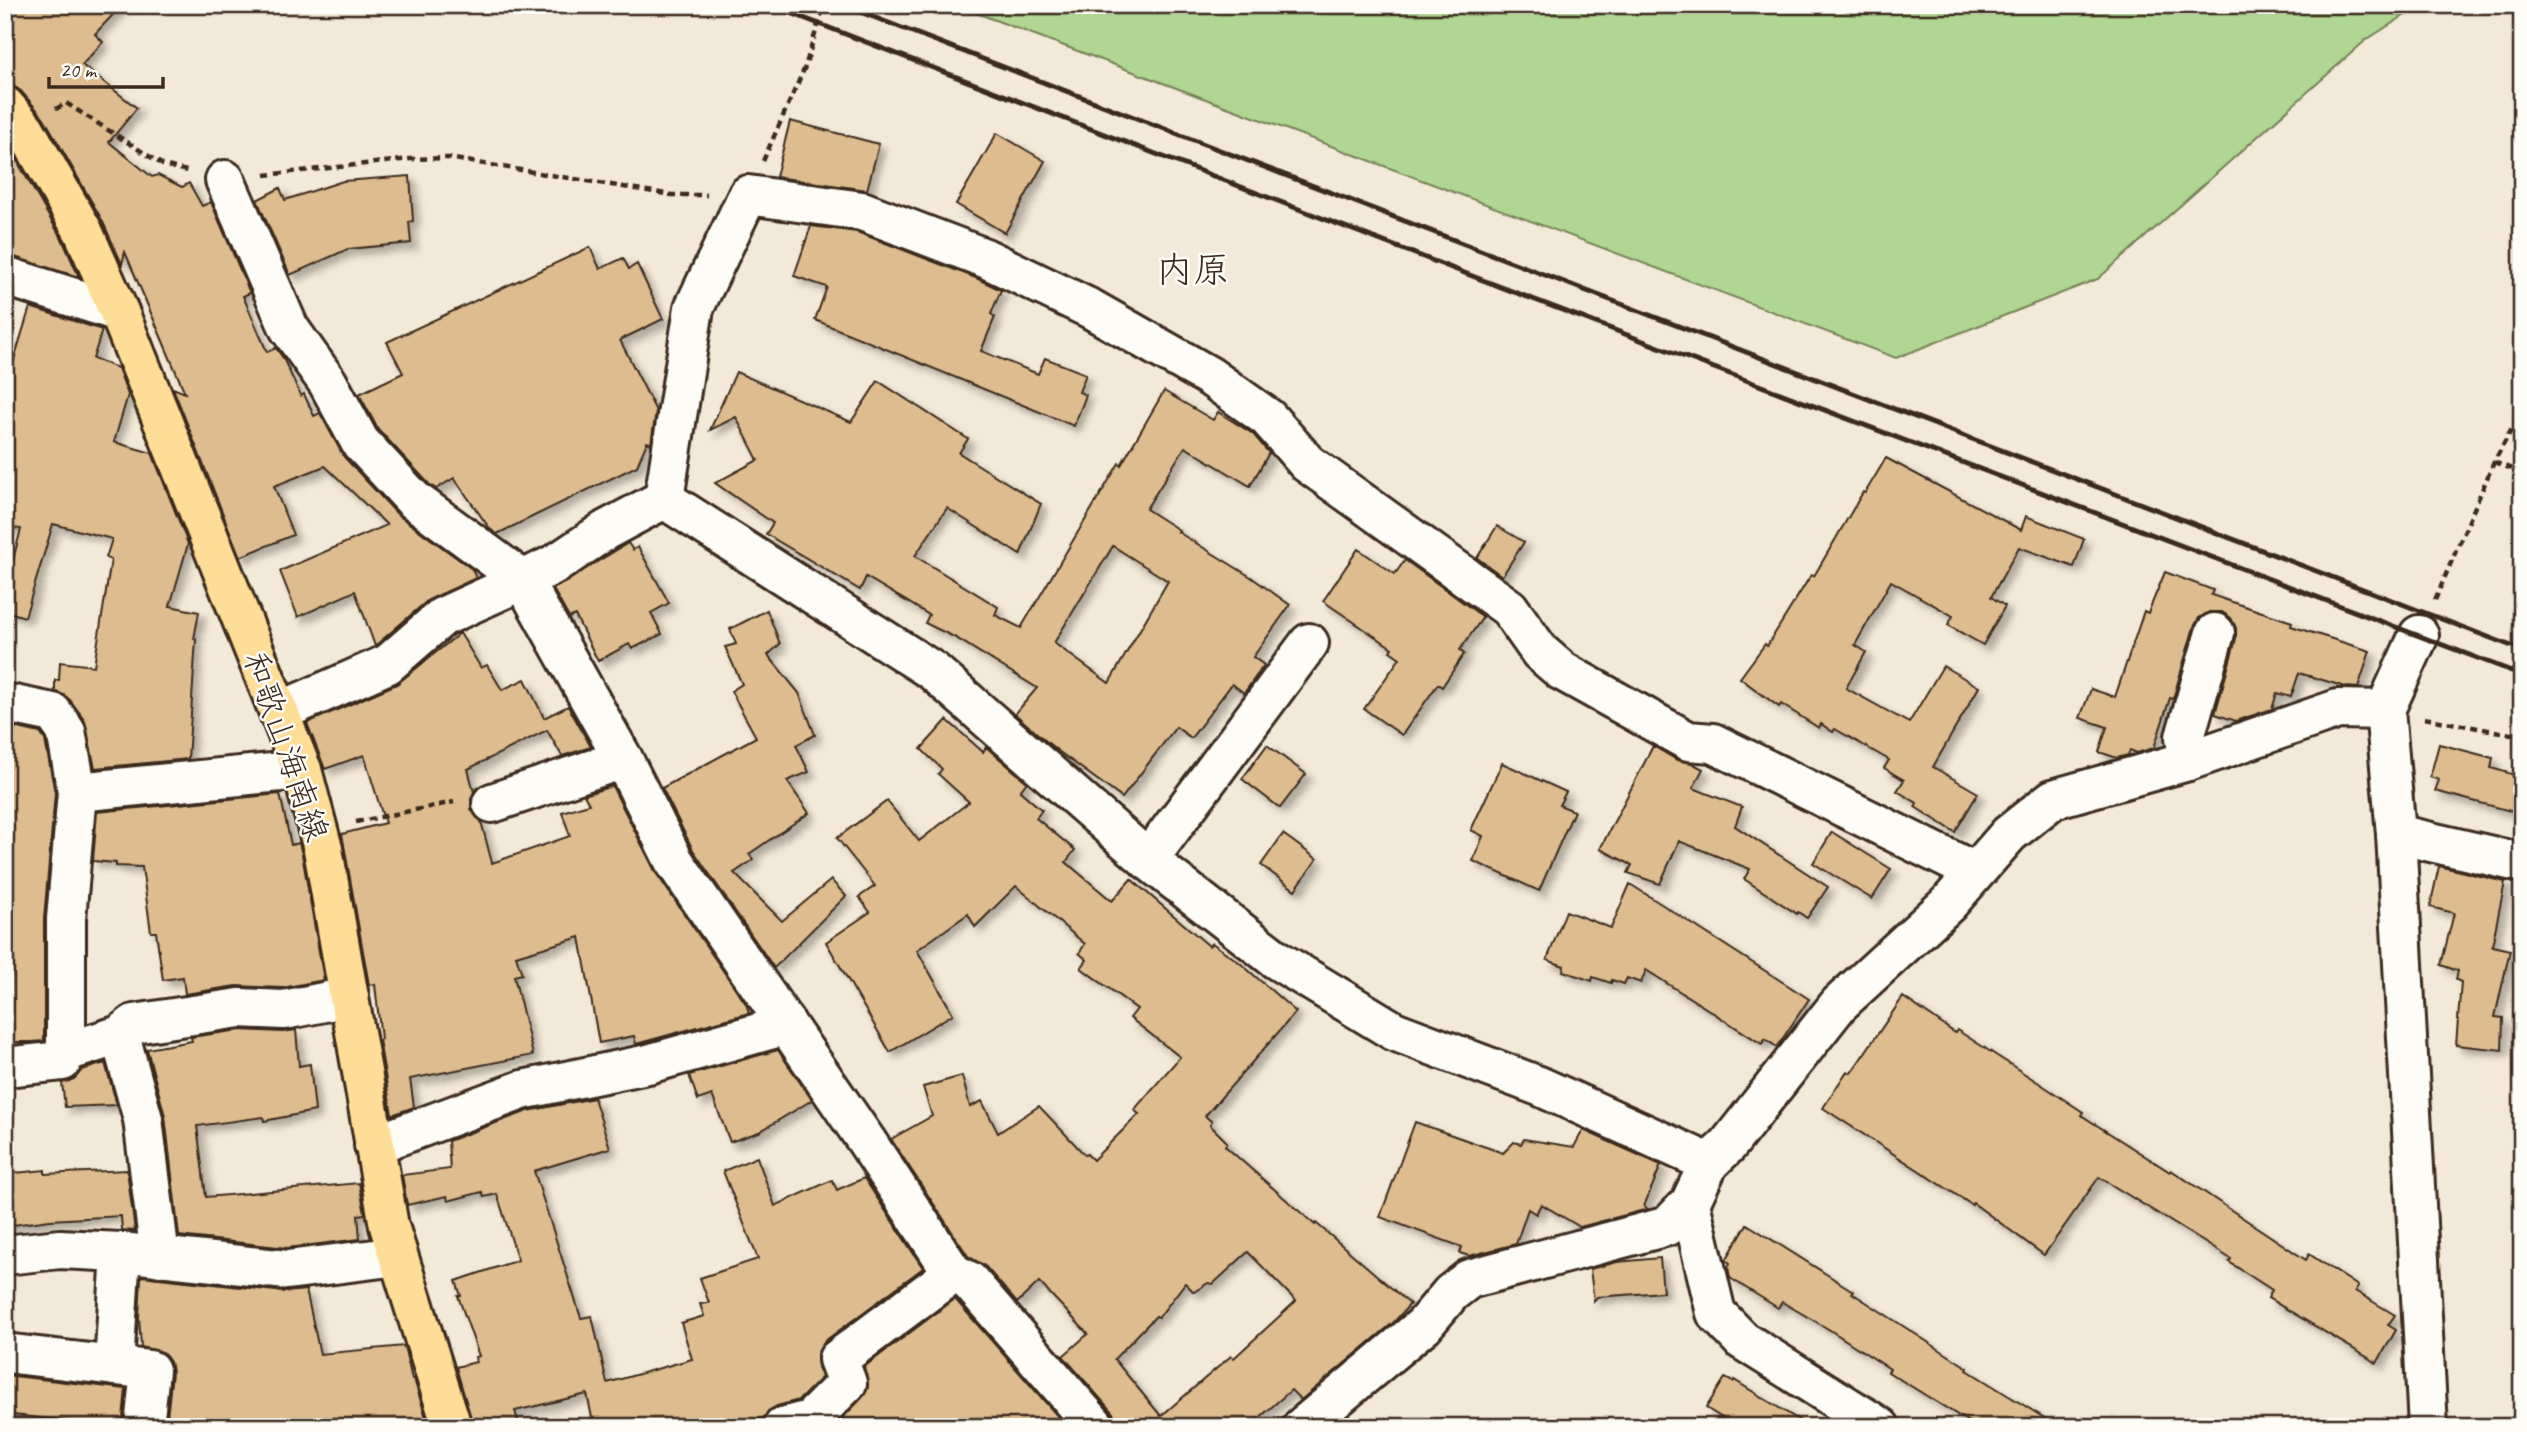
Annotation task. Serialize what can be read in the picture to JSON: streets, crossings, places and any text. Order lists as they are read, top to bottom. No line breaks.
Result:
{"streets":{"main road":["和歌山海南線"]},"districts":["内原"],"scale_bar":"20 m"}
